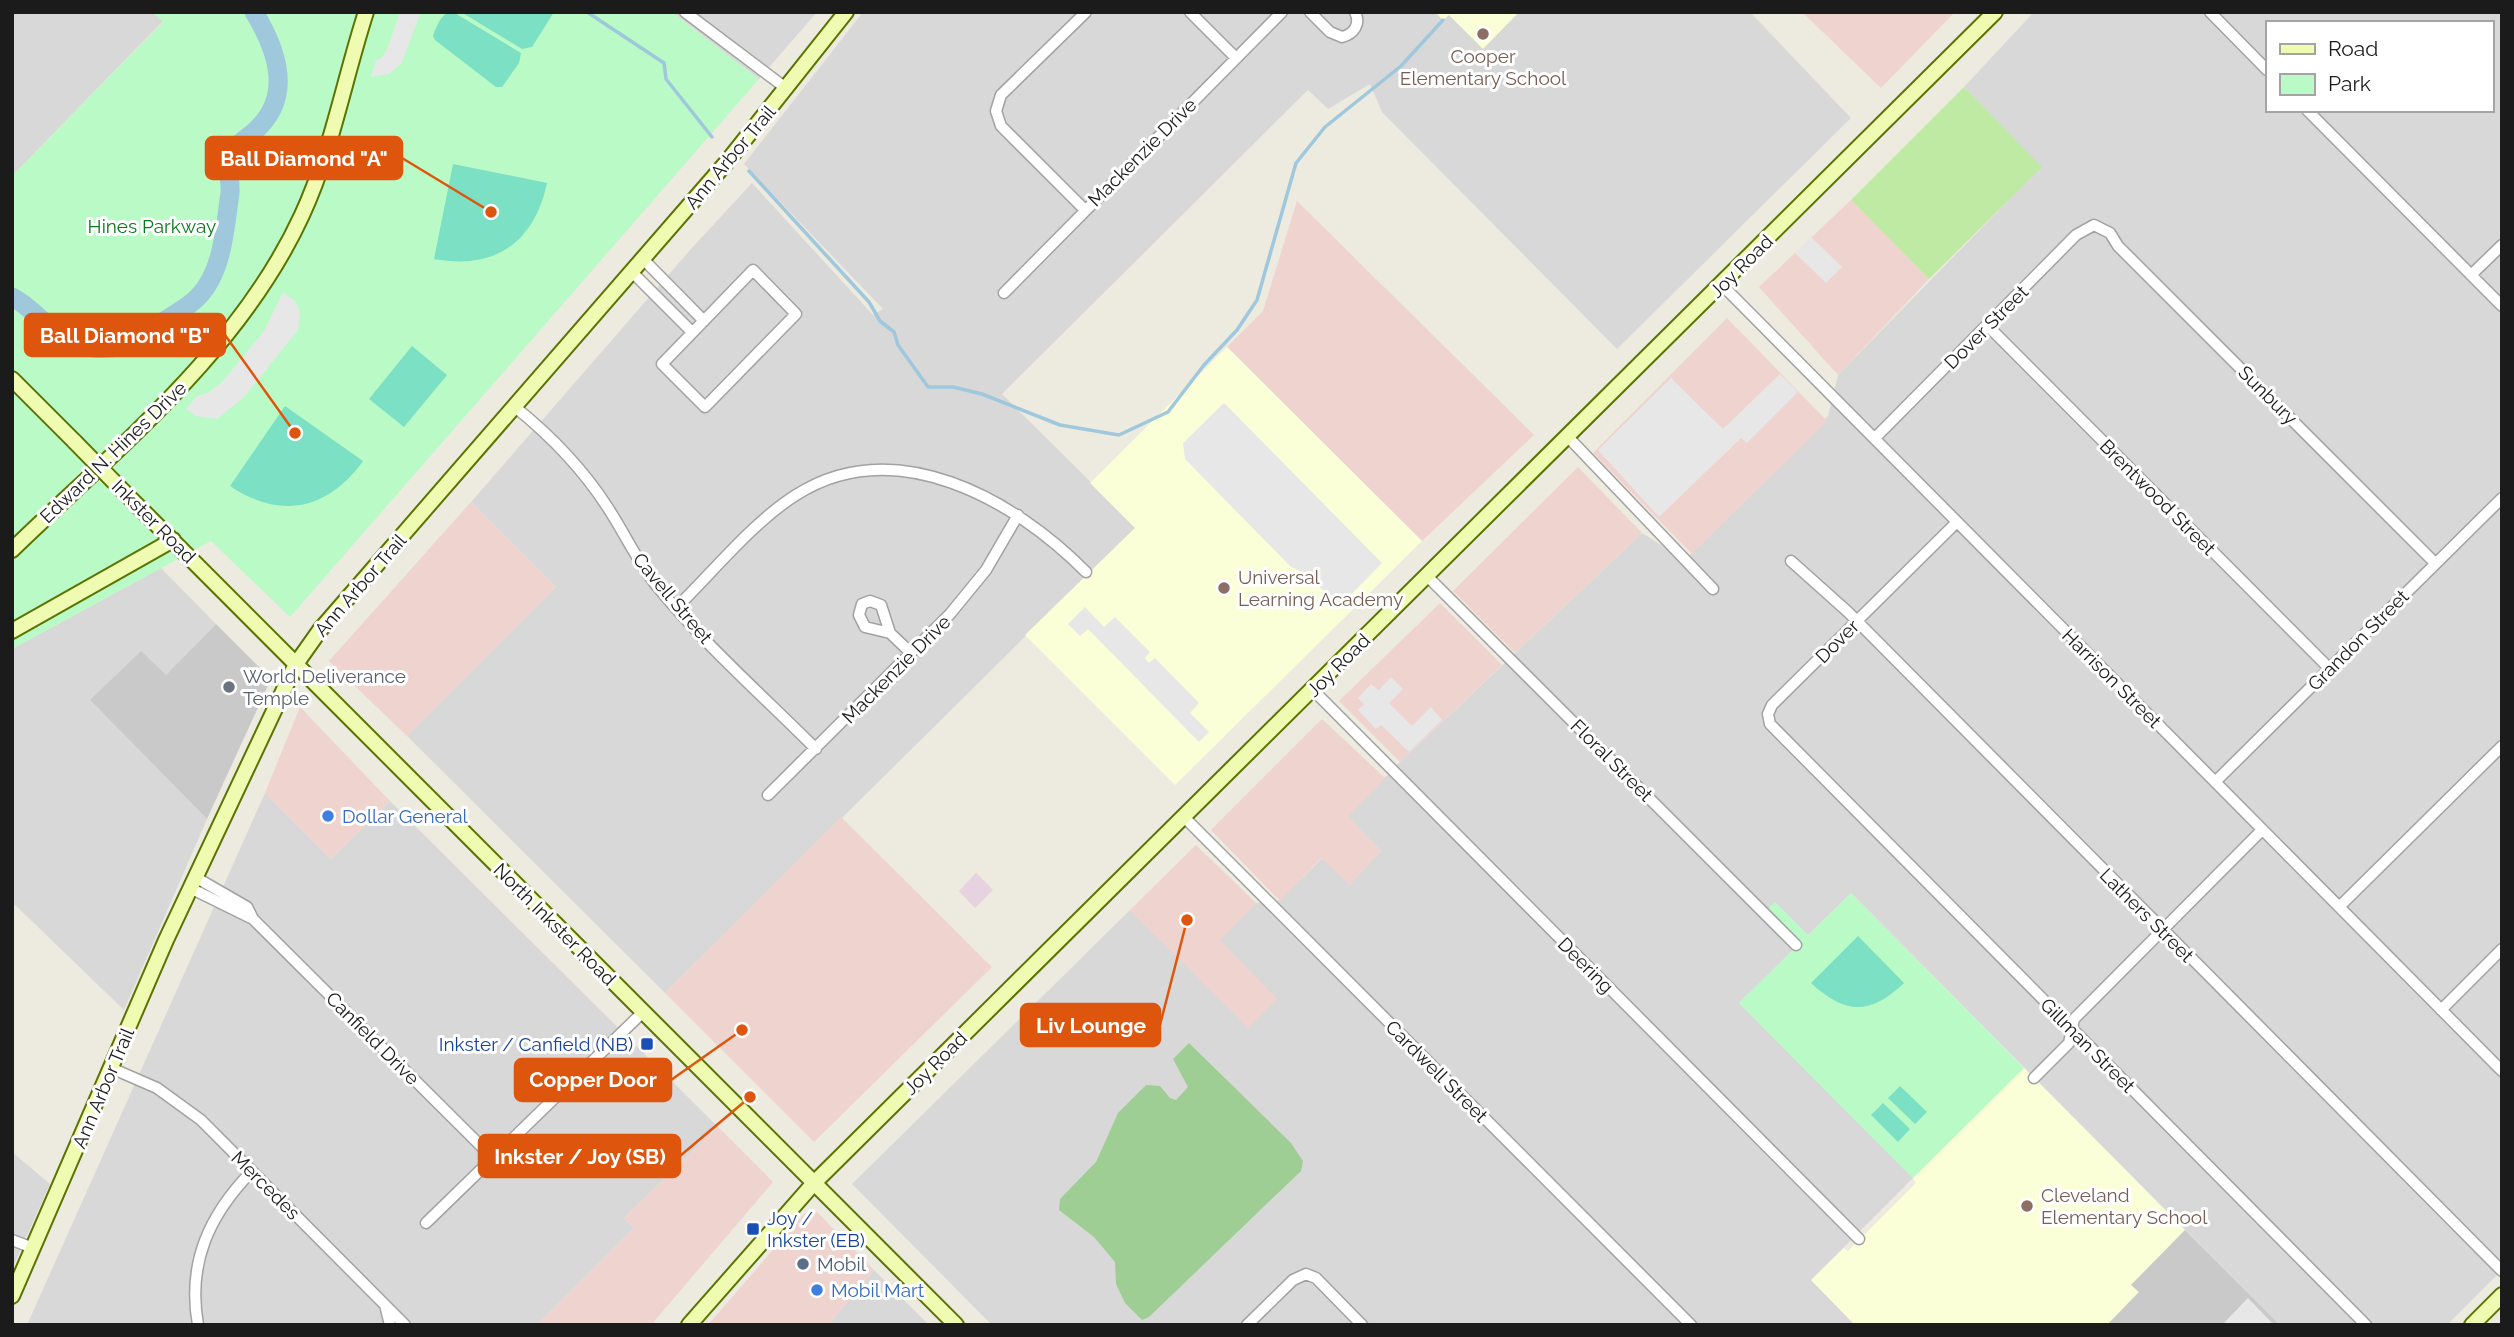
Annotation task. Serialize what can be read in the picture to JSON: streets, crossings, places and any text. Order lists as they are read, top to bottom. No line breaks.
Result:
{"streets":{"main road":["Ann Arbor Trail","Joy Road","Edward N. Hines Drive","Inkster Road","North Inkster Road"],"street":["Mackenzie Drive","Dover Street","Sunbury","Brentwood Street","Cavell Street","Grandon Street","Dover","Harrison Street","Floral Street","Lathers Street","Deering","Canfield Drive","Gillman Street","Cardwell Street","Mercedes"]},"crossings":[["Mackenzie Drive","Cavell Street"],["Ann Arbor Trail","Inkster Road"],["Ann Arbor Trail","Cavell Street"],["Ann Arbor Trail","North Inkster Road"],["Ann Arbor Trail","Canfield Drive"],["Ann Arbor Trail","Mercedes"],["Joy Road","Harrison Street"],["Joy Road","Floral Street"],["Joy Road","North Inkster Road"],["Joy Road","Deering"],["Joy Road","Cardwell Street"],["Dover Street","Sunbury"],["Dover Street","Brentwood Street"],["Dover Street","Harrison Street"],["Sunbury","Grandon Street"],["Brentwood Street","Grandon Street"],["Inkster Road","North Inkster Road"],["Grandon Street","Harrison Street"],["Dover","Harrison Street"],["Dover","Lathers Street"],["Dover","Gillman Street"]],"parks":["Hines Parkway"],"places":{"other":["Cooper Elementary School","Ball Diamond \"A\"","Ball Diamond \"B\"","Universal Learning Academy","World Deliverance Temple","Dollar General","Liv Lounge","Copper Door","Inkster / Joy (SB)","Cleveland Elementary School","Mobil","Mobil Mart"],"transit":["Inkster / Canfield (NB)","Joy / Inkster (EB)"]},"legend":["Road","Park"]}
